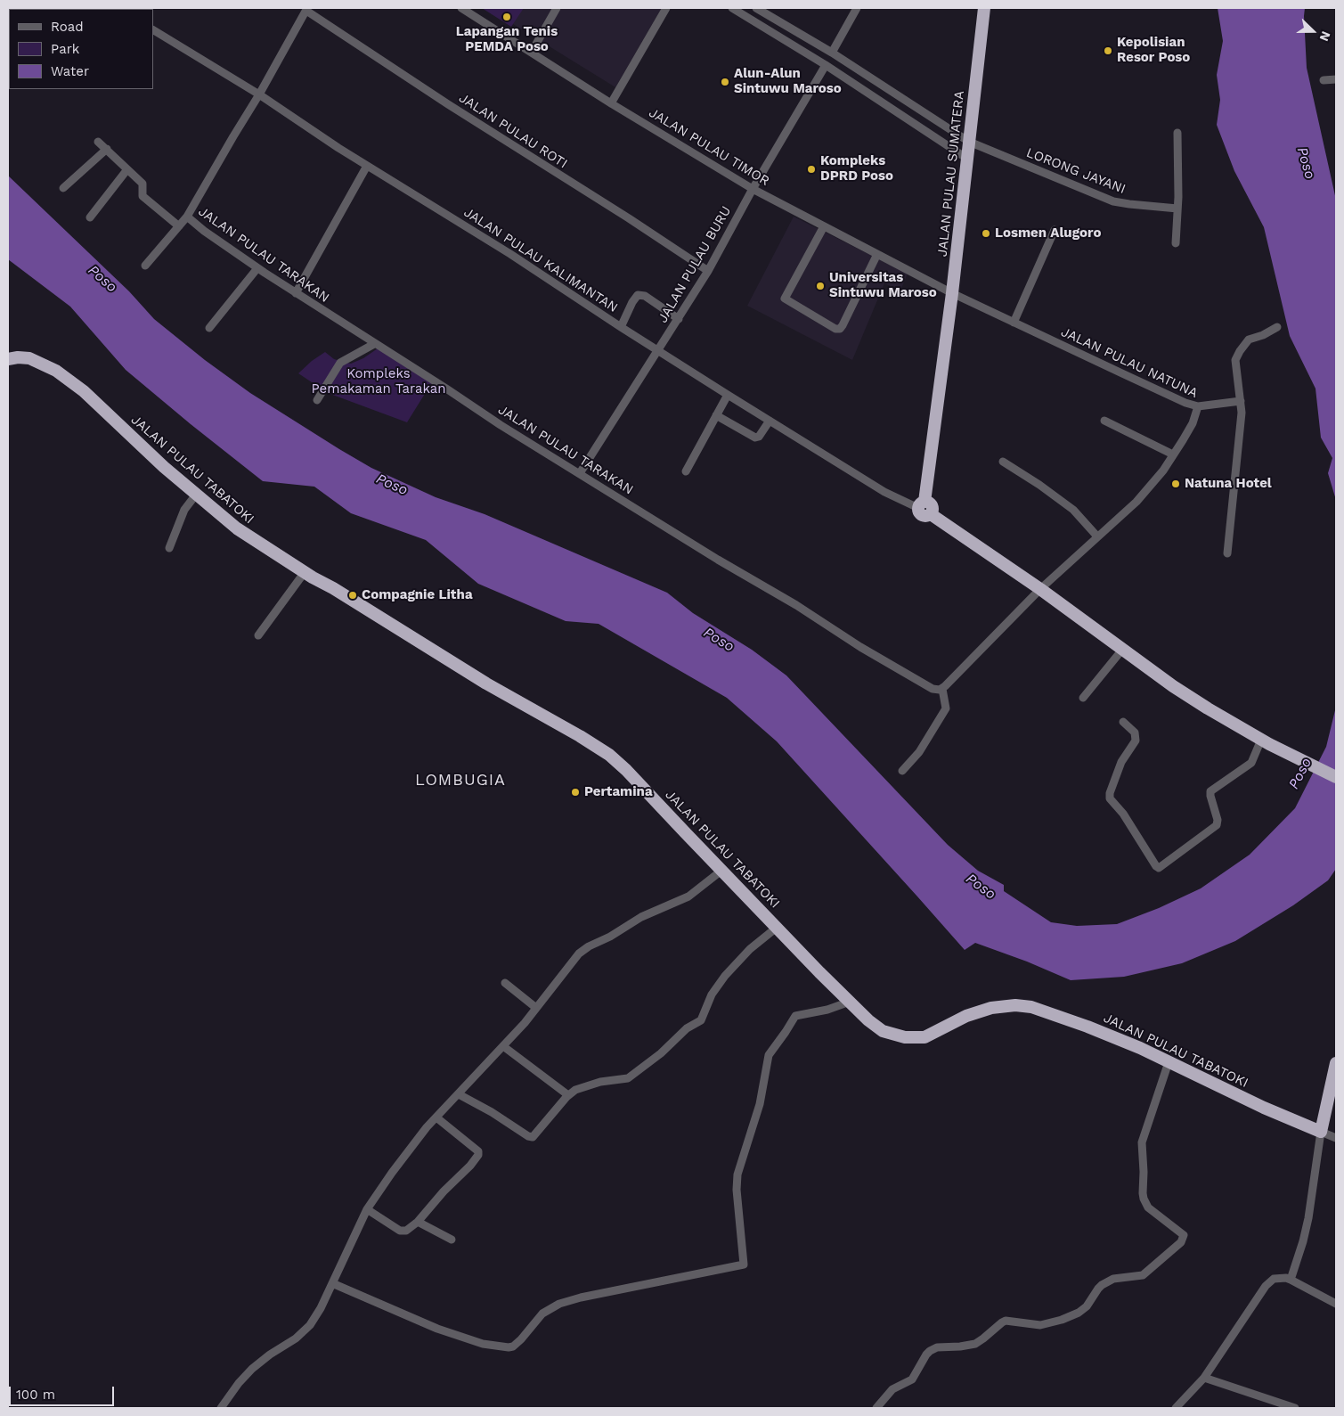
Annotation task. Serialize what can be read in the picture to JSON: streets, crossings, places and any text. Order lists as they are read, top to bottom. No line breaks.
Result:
{"streets":{"highway":["JALAN PULAU SUMATERA","JALAN PULAU TABATOKI"],"street":["JALAN PULAU ROTI","JALAN PULAU TIMOR","LORONG JAYANI","JALAN PULAU TARAKAN","JALAN PULAU KALIMANTAN","JALAN PULAU BURU","JALAN PULAU NATUNA"]},"crossings":[["JALAN PULAU ROTI","JALAN PULAU TARAKAN"],["JALAN PULAU ROTI","JALAN PULAU BURU"],["JALAN PULAU TIMOR","JALAN PULAU SUMATERA"],["JALAN PULAU TIMOR","JALAN PULAU BURU"],["JALAN PULAU TIMOR","JALAN PULAU NATUNA"],["LORONG JAYANI","JALAN PULAU SUMATERA"],["JALAN PULAU SUMATERA","JALAN PULAU KALIMANTAN"],["JALAN PULAU SUMATERA","JALAN PULAU NATUNA"],["JALAN PULAU TARAKAN","JALAN PULAU KALIMANTAN"],["JALAN PULAU TARAKAN","JALAN PULAU BURU"],["JALAN PULAU KALIMANTAN","JALAN PULAU BURU"]],"districts":["LOMBUGIA"],"water":["Poso"],"parks":["Kompleks Pemakaman Tarakan"],"places":["Lapangan Tenis PEMDA Poso","Kepolisian Resor Poso","Alun-Alun Sintuwu Maroso","Kompleks DPRD Poso","Losmen Alugoro","Universitas Sintuwu Maroso","Natuna Hotel","Compagnie Litha","Pertamina"],"legend":["Road","Park","Water"],"scale_bar":"100 m","north":"right"}
